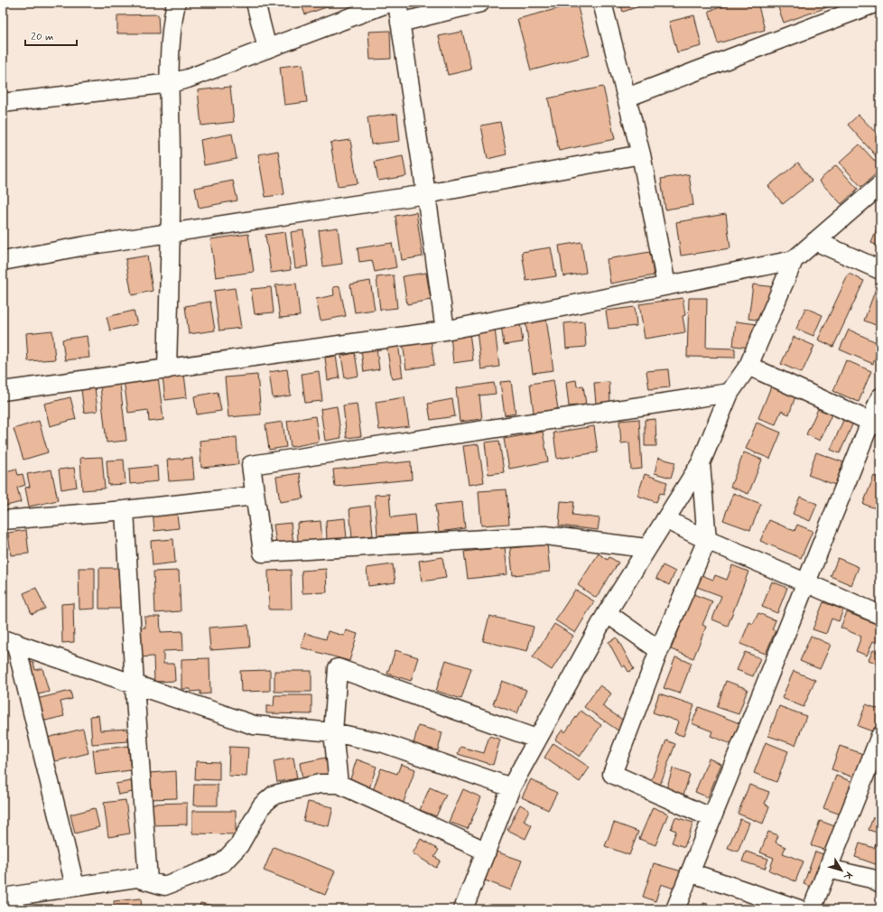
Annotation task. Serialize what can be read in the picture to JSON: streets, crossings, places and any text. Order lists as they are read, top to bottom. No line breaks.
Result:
{"scale_bar":"20 m","north":"bottom right"}
